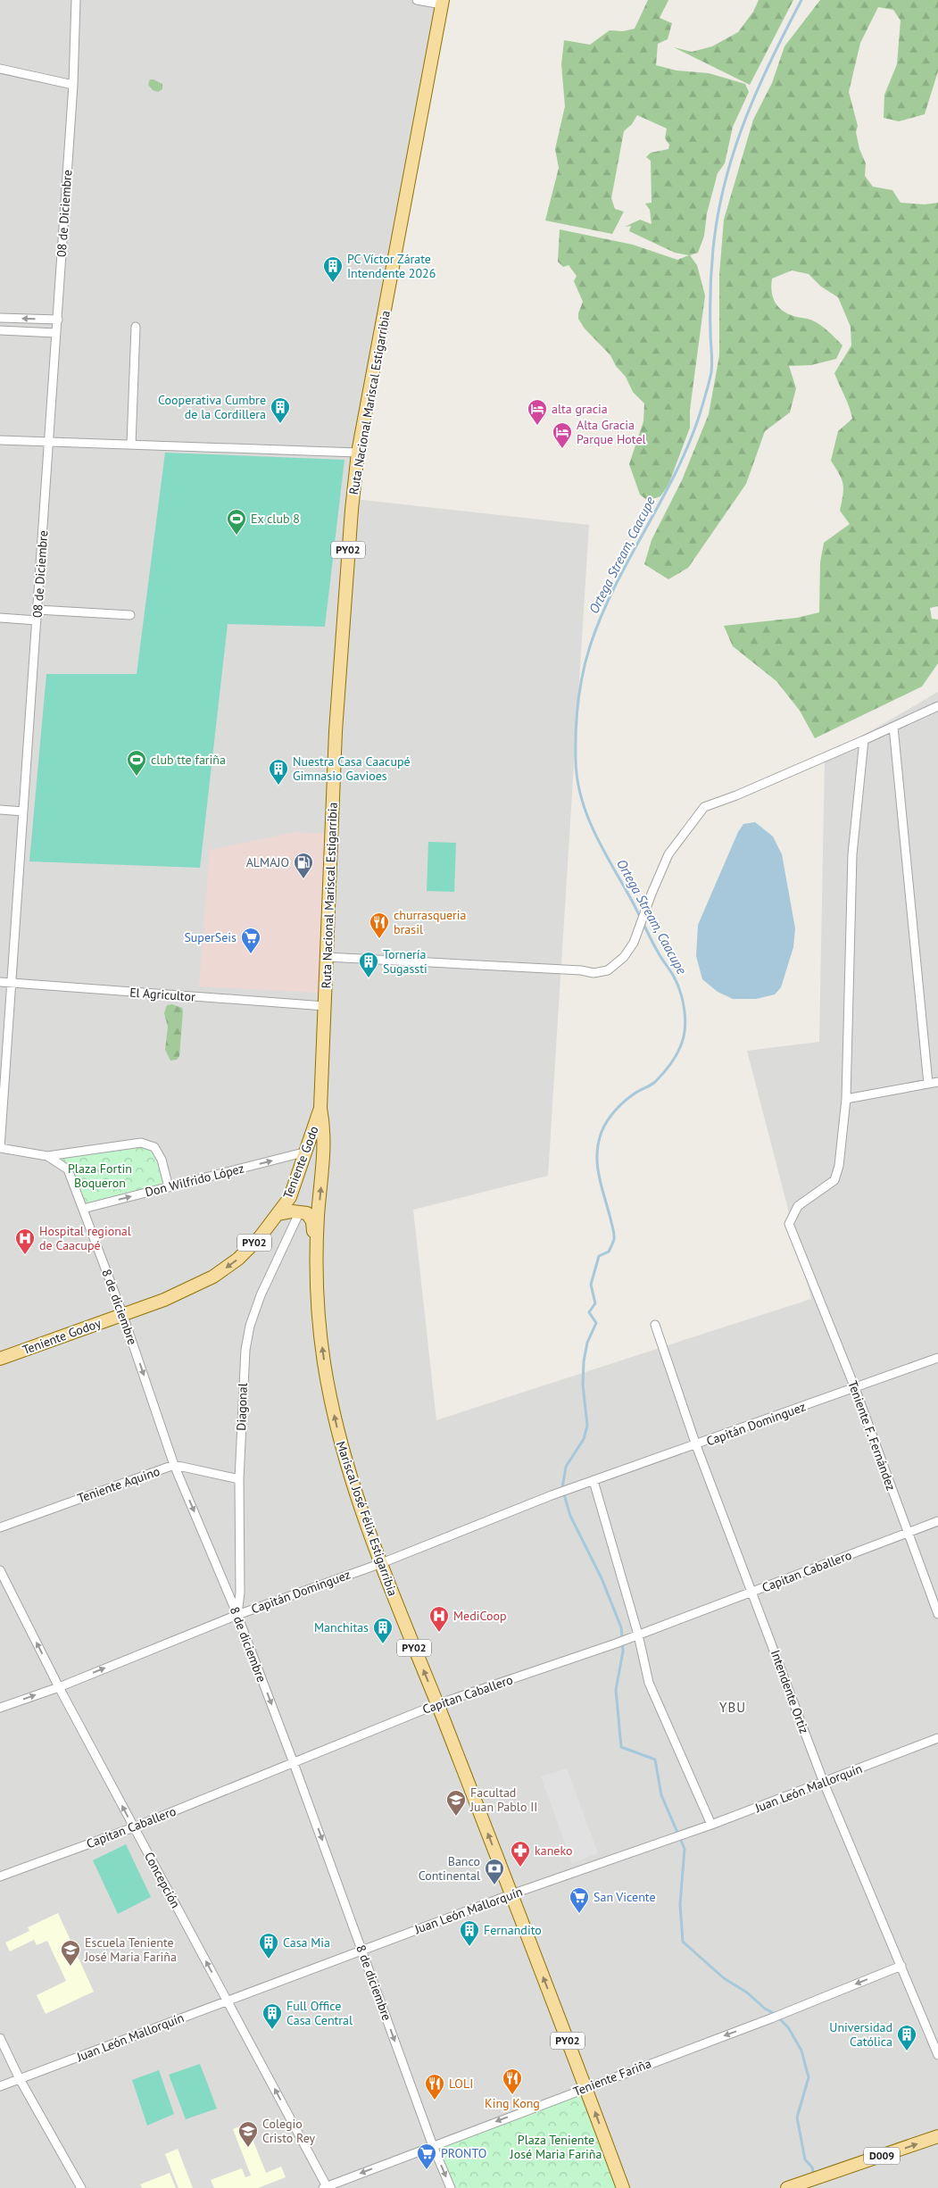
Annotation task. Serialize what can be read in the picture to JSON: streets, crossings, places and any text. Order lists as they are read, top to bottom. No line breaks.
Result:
{"streets":{"main road":["Ruta Nacional Mariscal Estigarribia","PY02","Teniente Godo","Teniente Godoy","Mariscal José Félix Estigarribia","D009"],"street":["08 de Diciembre","El Agricultor","Don Wilfrido López","8 de diciembre","Diagonal","Capitán Dominguez","Teniente F. Fernández","Teniente Aquino","Capitan Caballero","Intendente Ortiz","Juan León Mallorquín","Concepción","Teniente Fariña"]},"crossings":[["08 de Diciembre","El Agricultor"],["08 de Diciembre","8 de diciembre"],["Ruta Nacional Mariscal Estigarribia","El Agricultor"],["Ruta Nacional Mariscal Estigarribia","Teniente Godo"],["Ruta Nacional Mariscal Estigarribia","Mariscal José Félix Estigarribia"],["Teniente Godo","Don Wilfrido López"],["Teniente Godo","8 de diciembre"],["Teniente Godo","Teniente Godoy"],["Don Wilfrido López","8 de diciembre"],["8 de diciembre","Teniente Godoy"],["8 de diciembre","Diagonal"],["8 de diciembre","Capitán Dominguez"],["8 de diciembre","Teniente Aquino"],["8 de diciembre","Capitan Caballero"],["8 de diciembre","Juan León Mallorquín"],["8 de diciembre","Teniente Fariña"],["Diagonal","Capitán Dominguez"],["Diagonal","Teniente Aquino"],["Capitán Dominguez","Teniente F. Fernández"],["Capitán Dominguez","Mariscal José Félix Estigarribia"],["Capitán Dominguez","Intendente Ortiz"],["Capitán Dominguez","Concepción"],["Teniente F. Fernández","Capitan Caballero"],["Mariscal José Félix Estigarribia","Capitan Caballero"],["Mariscal José Félix Estigarribia","Juan León Mallorquín"],["Mariscal José Félix Estigarribia","Teniente Fariña"],["Capitan Caballero","Intendente Ortiz"],["Capitan Caballero","Concepción"],["Intendente Ortiz","Juan León Mallorquín"],["Intendente Ortiz","Teniente Fariña"],["Juan León Mallorquín","Concepción"],["Concepción","Teniente Fariña"]],"one_way":["Teniente Godo","Don Wilfrido López","8 de diciembre","Mariscal José Félix Estigarribia","Concepción","Teniente Fariña"],"districts":["YBU"],"water":["Ortega Stream, Caacupe"],"parks":["Plaza Fortin Boqueron","Plaza Teniente José Maria Fariña"],"places":{"building":["PC Víctor Zárate Intendente 2026","Cooperativa Cumbre de la Cordillera","Nuestra Casa Caacupé Gimnasio Gavioes","Tornería Sugassti","Manchitas","Fernandito","Casa Mia","Full Office Casa Central","Universidad Católica"],"hotel":["alta gracia","Alta Gracia Parque Hotel"],"sports":["Ex club 8","club tte fariña"],"fuel station":["ALMAJO"],"restaurant":["churrasqueria brasil","King Kong","LOLI"],"supermarket":["SuperSeis","San Vicente","PRONTO"],"hospital":["Hospital regional de Caacupé","MediCoop"],"school or university":["Facultad Juan Pablo II","Escuela Teniente José Maria Fariña","Colegio Cristo Rey"],"pharmacy":["kaneko"],"bank":["Banco Continental"]}}
